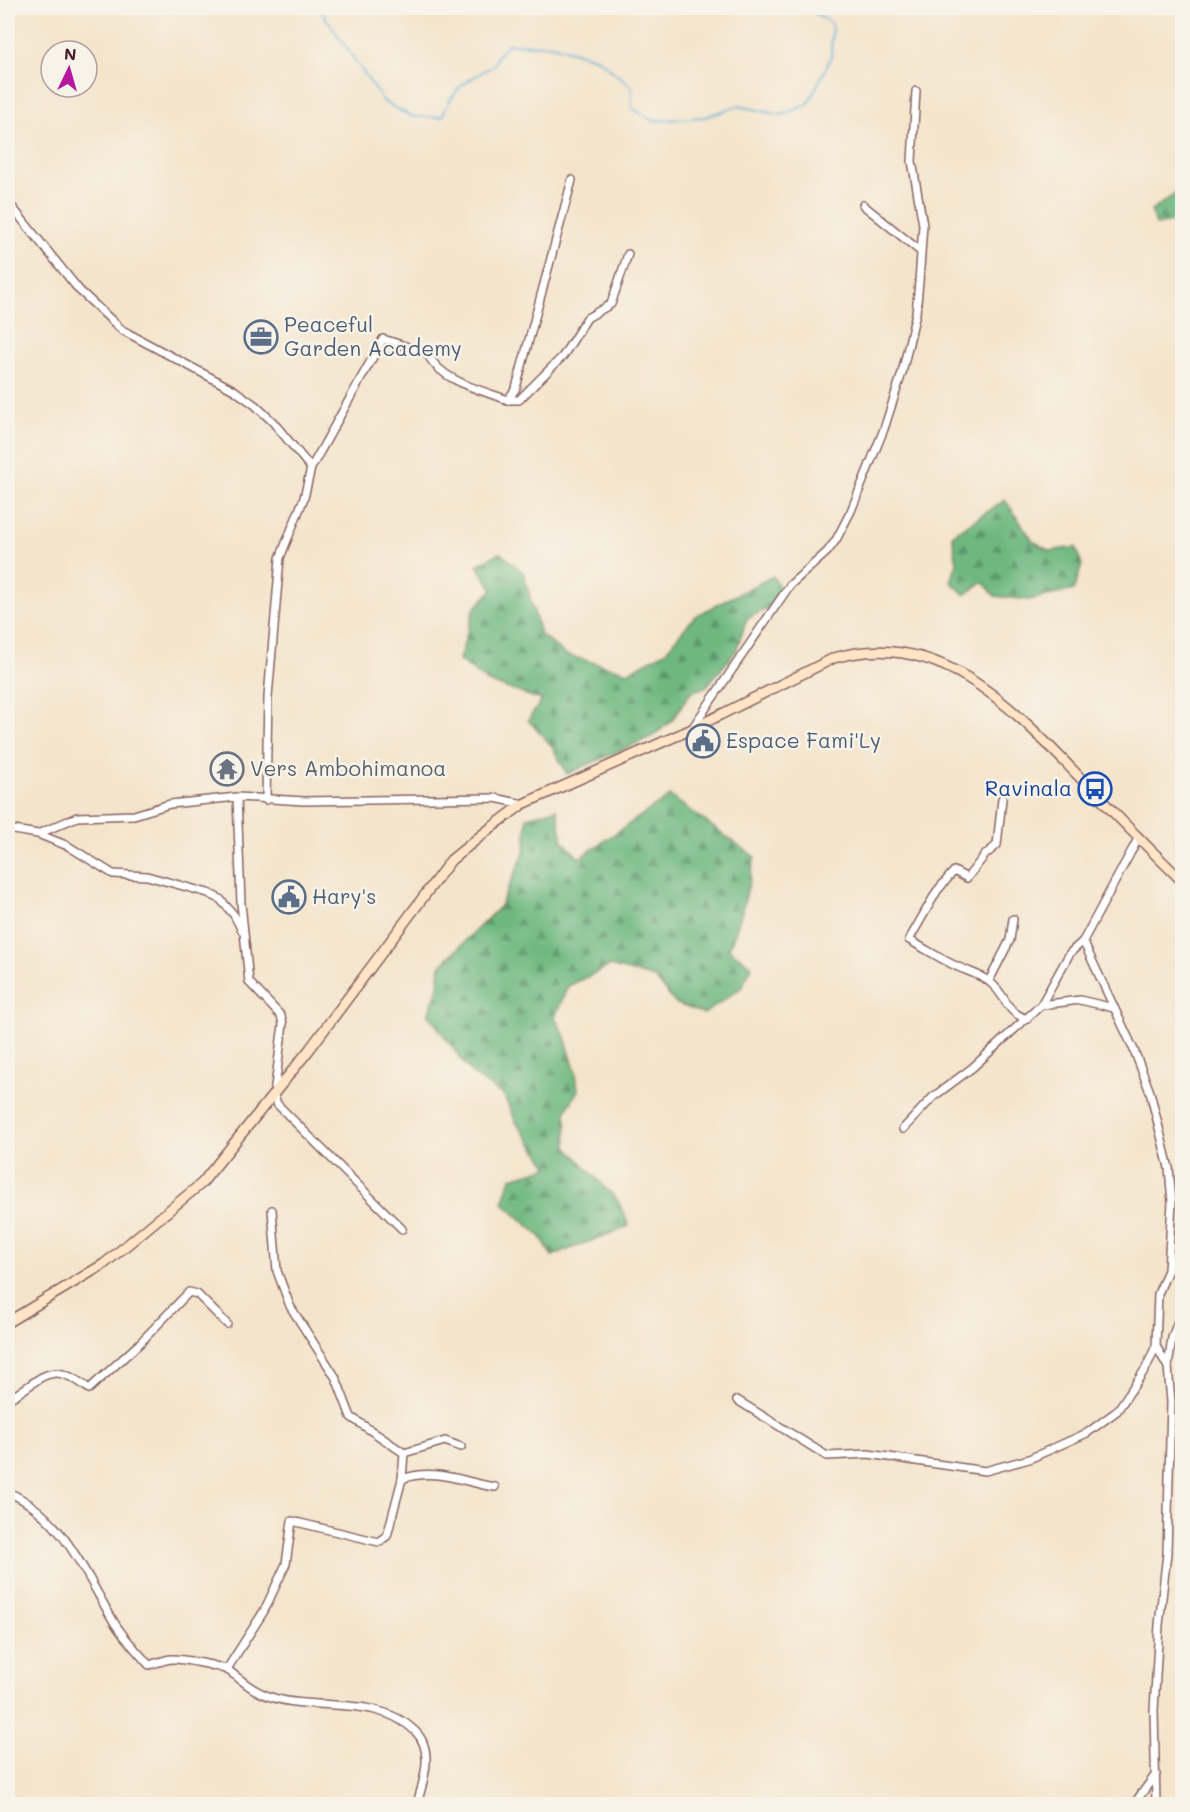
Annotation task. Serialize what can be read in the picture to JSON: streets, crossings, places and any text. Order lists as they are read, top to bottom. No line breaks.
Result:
{"places":{"office":["Peaceful Garden Academy"],"public building":["Espace Fami'Ly","Hary's"],"temple":["Vers Ambohimanoa"],"bus stop":["Ravinala"]},"north":"top"}
